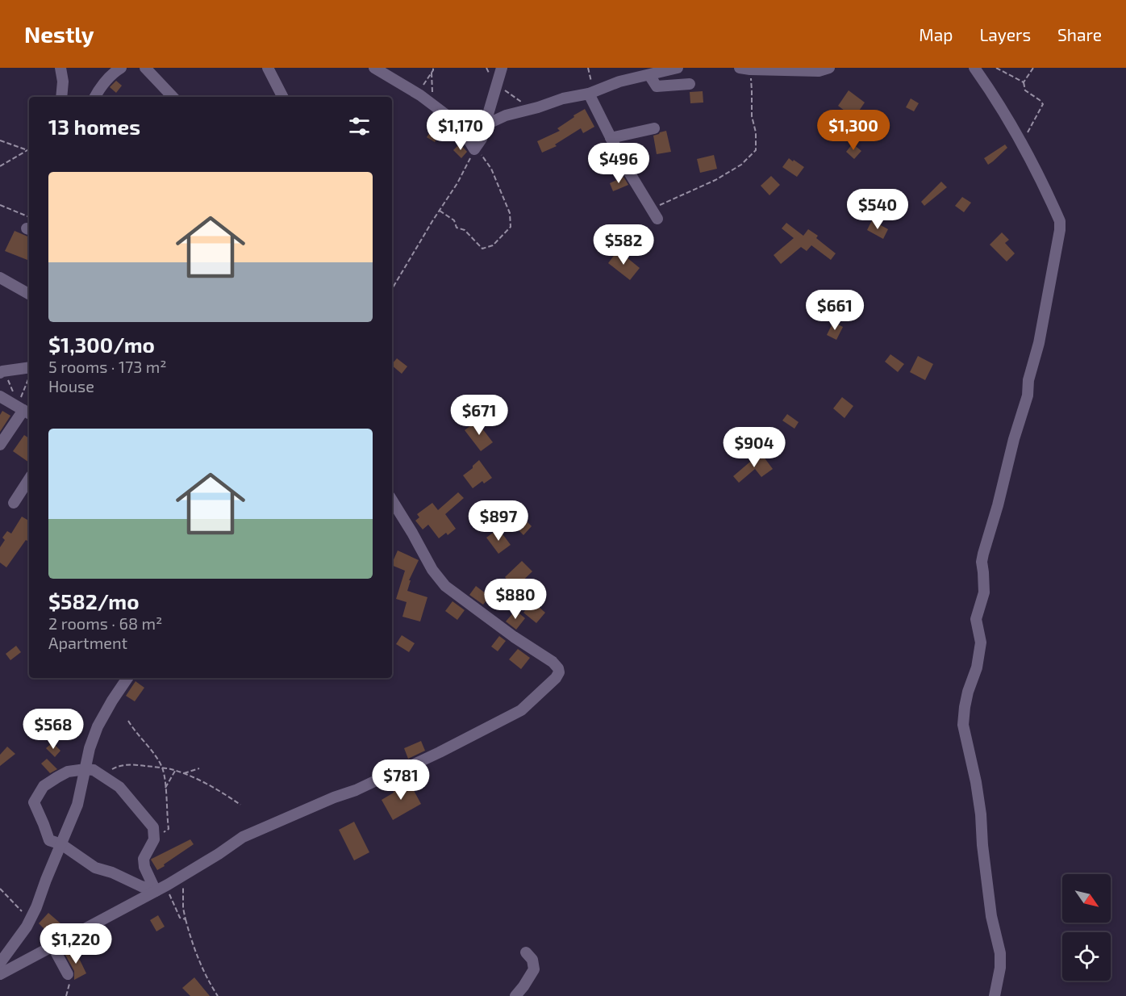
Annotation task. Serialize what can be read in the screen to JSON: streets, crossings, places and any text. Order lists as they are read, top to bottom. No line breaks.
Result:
{"north":"bottom right","page":{"header":"Nestly","nav":["Map","Layers","Share"],"heading":"13 homes","price":["$1,170","$1,300","$496","$540","$582","$661","$671","$904","$897","$880","$568","$781","$1,220"],"list":[{"name":"$1,300/mo","note":"5 rooms · 173 m² · House"},{"name":"$582/mo","note":"2 rooms · 68 m² · Apartment"}]}}
